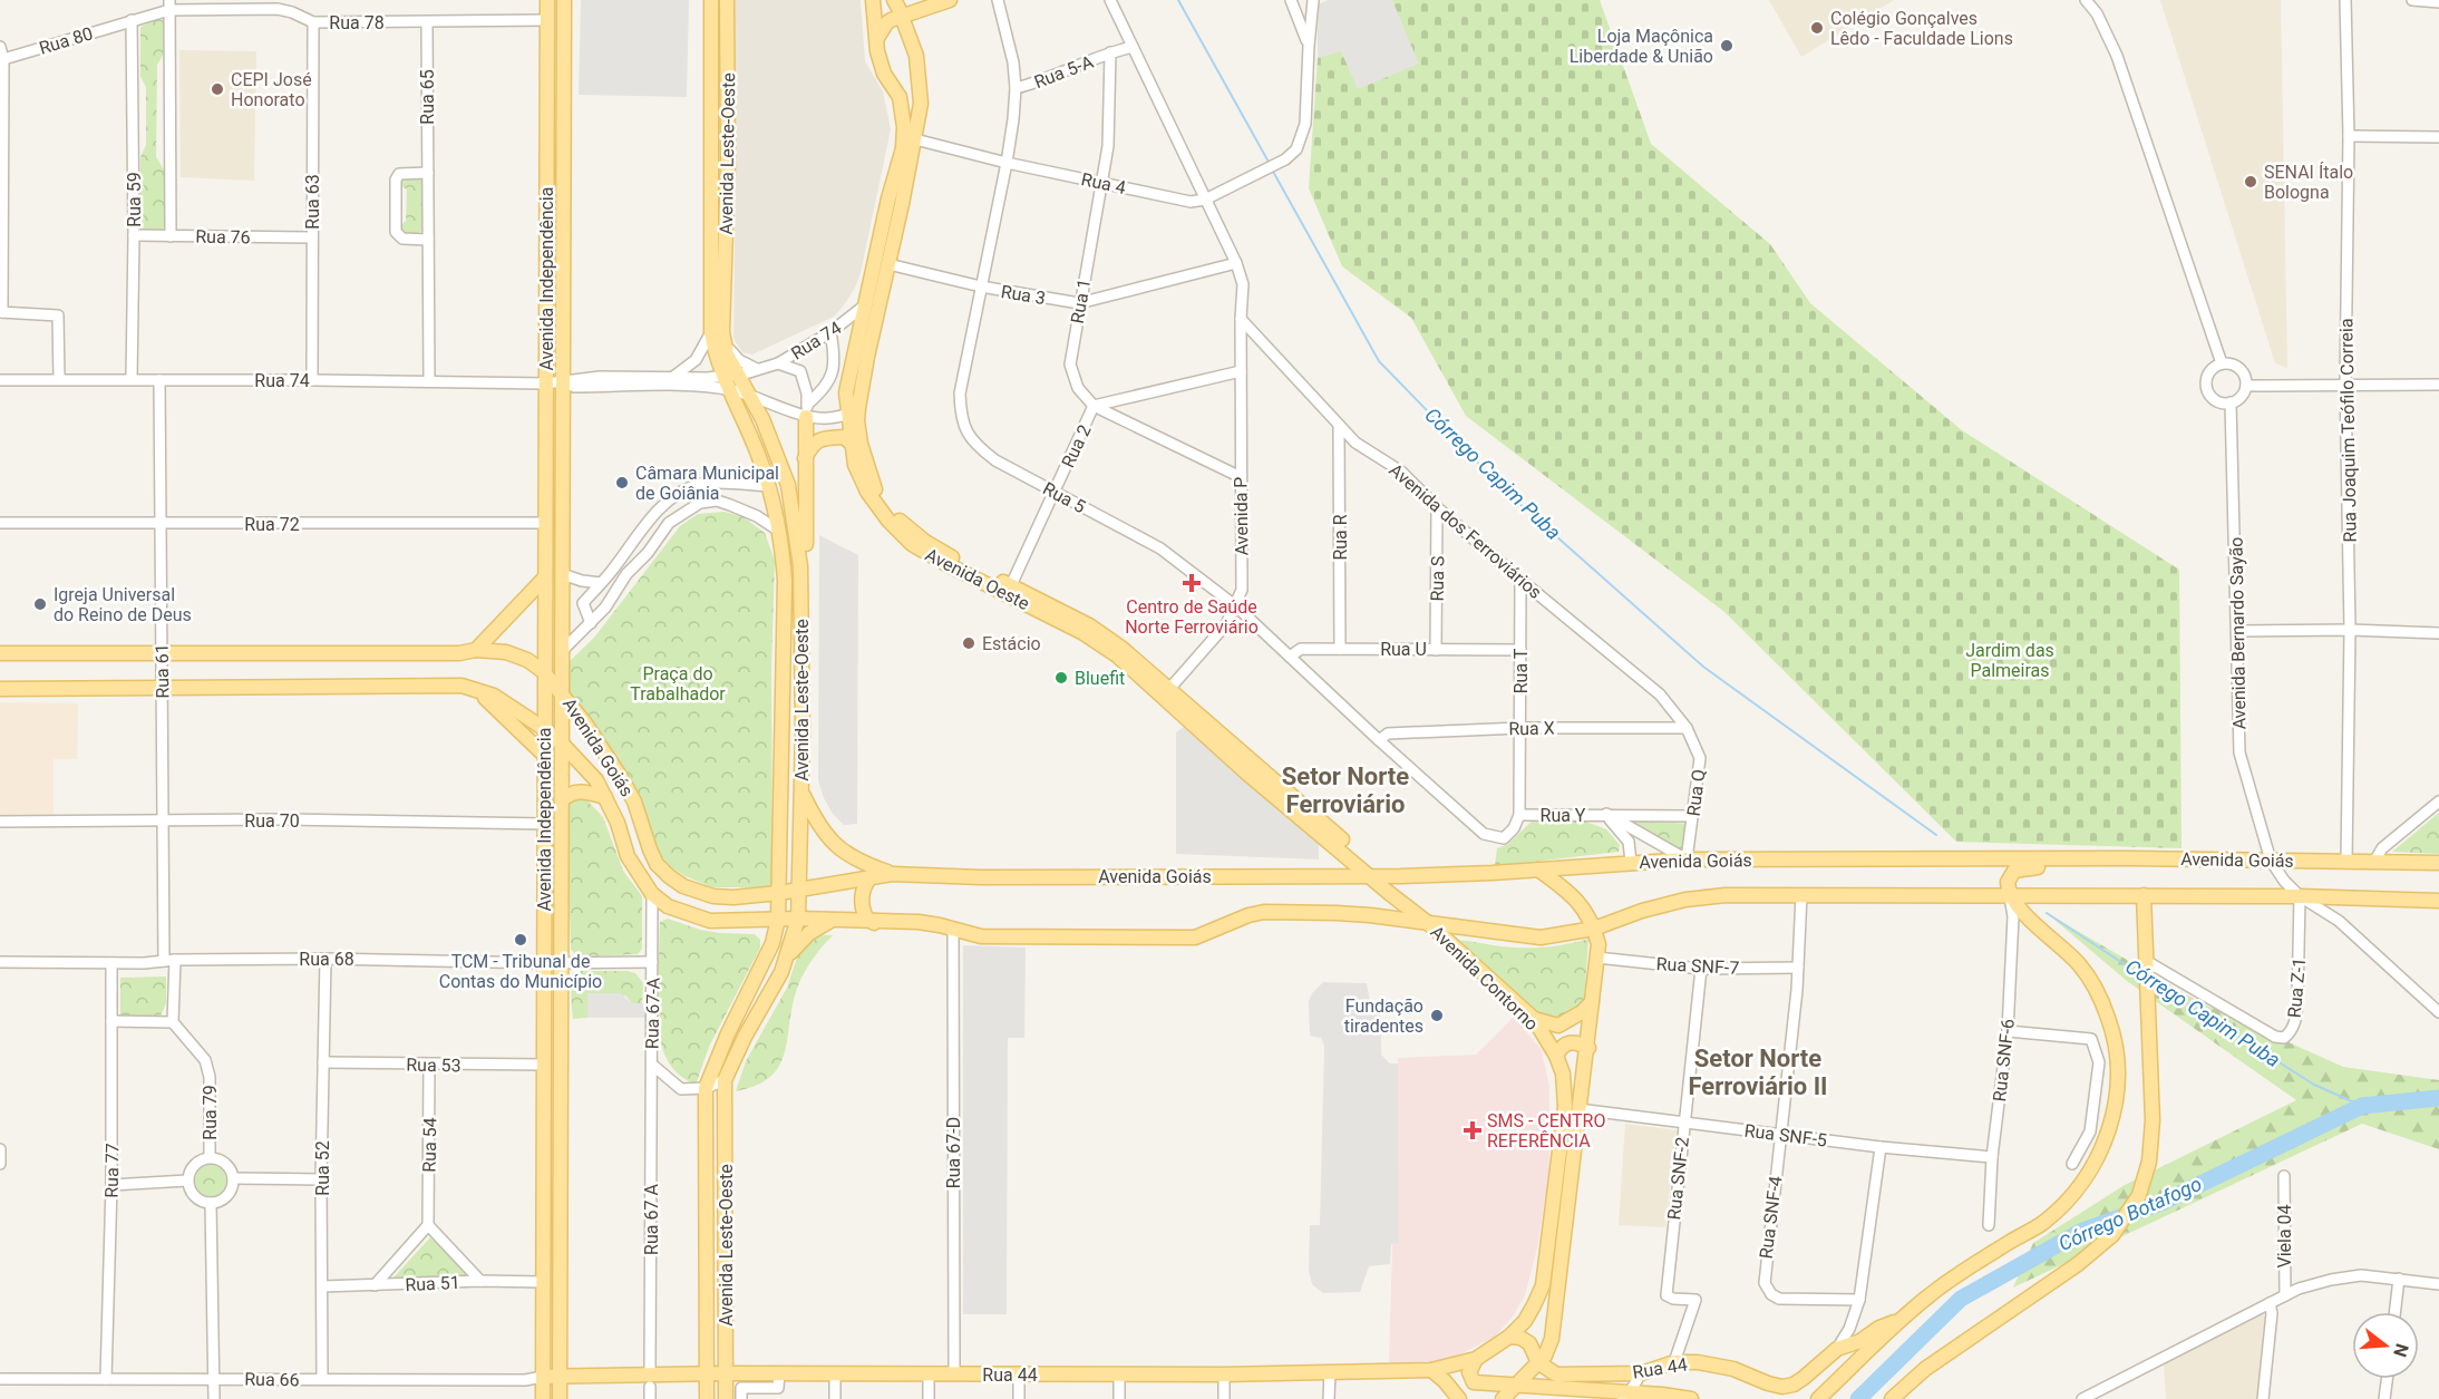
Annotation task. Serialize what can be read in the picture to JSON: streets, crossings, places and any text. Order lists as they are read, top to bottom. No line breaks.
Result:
{"streets":{"main road":["Avenida Leste-Oeste","Avenida Independência","Avenida Oeste","Avenida Goiás","Avenida Contorno","Rua 44"],"street":["Rua 78","Rua 80","Rua 5-A","Rua 65","Rua 4","Rua 59","Rua 63","Rua 76","Rua 3","Rua 1","Rua 74","Rua Joaquim Teófilo Correia","Rua 2","Rua 5","Avenida P","Rua 72","Avenida dos Ferroviários","Rua R","Rua S","Avenida Bernardo Sayão","Rua U","Rua 61","Rua T","Rua X","Rua Q","Rua Y","Rua 70","Rua 68","Rua SNF-7","Rua Z-1","Rua 67-A","Rua SNF-6","Rua 53","Rua 79","Rua SNF-5","Rua 54","Rua 67-D","Rua 52","Rua 77","Rua SNF-2","Rua SNF-4","Rua 67 A","Viela 04","Rua 51","Rua 66"]},"crossings":[["Rua 78","Rua 80"],["Rua 78","Rua 65"],["Rua 78","Rua 59"],["Rua 78","Rua 63"],["Rua 78","Avenida Independência"],["Rua 80","Rua 59"],["Rua 5-A","Rua 1"],["Rua 5-A","Rua 5"],["Rua 65","Rua 74"],["Avenida Leste-Oeste","Rua 74"],["Avenida Leste-Oeste","Avenida Goiás"],["Avenida Leste-Oeste","Rua 44"],["Rua 4","Rua 1"],["Rua 4","Rua 5"],["Rua 4","Avenida Oeste"],["Rua 59","Rua 76"],["Rua 59","Rua 74"],["Rua 63","Rua 76"],["Rua 63","Rua 74"],["Avenida Independência","Rua 74"],["Avenida Independência","Rua 72"],["Avenida Independência","Avenida Goiás"],["Avenida Independência","Rua 70"],["Avenida Independência","Rua 68"],["Avenida Independência","Rua 53"],["Avenida Independência","Rua 51"],["Avenida Independência","Rua 44"],["Avenida Independência","Rua 66"],["Rua 3","Rua 1"],["Rua 3","Rua 5"],["Rua 3","Avenida Oeste"],["Rua 1","Rua 2"],["Rua 1","Avenida P"],["Rua 74","Avenida Oeste"],["Rua 74","Rua 61"],["Rua Joaquim Teófilo Correia","Avenida Goiás"],["Rua 2","Rua 5"],["Rua 2","Avenida P"],["Rua 2","Avenida Oeste"],["Rua 5","Avenida P"],["Rua 5","Rua U"],["Rua 5","Rua T"],["Rua 5","Rua X"],["Rua 5","Rua Y"],["Avenida P","Avenida dos Ferroviários"],["Avenida P","Avenida Oeste"],["Rua 72","Rua 61"],["Avenida dos Ferroviários","Rua R"],["Avenida dos Ferroviários","Rua S"],["Avenida dos Ferroviários","Rua T"],["Avenida dos Ferroviários","Rua X"],["Avenida dos Ferroviários","Rua Q"],["Rua R","Rua U"],["Avenida Oeste","Avenida Goiás"],["Avenida Oeste","Avenida Contorno"],["Rua S","Rua U"],["Avenida Bernardo Sayão","Avenida Goiás"],["Rua U","Rua T"],["Rua 61","Avenida Goiás"],["Rua 61","Rua 70"],["Rua 61","Rua 68"],["Rua T","Rua X"],["Rua T","Rua Y"],["Rua X","Rua Q"],["Avenida Goiás","Rua Q"],["Avenida Goiás","Rua Y"],["Avenida Goiás","Avenida Contorno"],["Avenida Goiás","Rua Z-1"],["Avenida Goiás","Rua SNF-6"],["Avenida Goiás","Rua 67-D"],["Avenida Goiás","Rua SNF-4"],["Rua Q","Rua Y"],["Rua 68","Rua 67-A"],["Rua 68","Rua 52"],["Rua 68","Rua 77"],["Rua SNF-7","Rua SNF-2"],["Rua SNF-7","Rua SNF-4"],["Avenida Contorno","Rua 44"],["Rua 67-A","Rua 67 A"],["Rua SNF-6","Rua SNF-5"],["Rua 53","Rua 54"],["Rua 53","Rua 52"],["Rua SNF-5","Rua SNF-2"],["Rua SNF-5","Rua SNF-4"],["Rua 67-D","Rua 44"],["Rua 52","Rua 51"],["Rua 52","Rua 66"],["Rua 77","Rua 66"],["Rua SNF-2","Rua 44"],["Rua SNF-4","Rua 44"],["Rua 67 A","Rua 44"],["Rua 44","Rua 66"]],"districts":["Setor Norte Ferroviário","Setor Norte Ferroviário II"],"water":["Córrego Capim Puba","Córrego Botafogo"],"parks":["Jardim das Palmeiras","Praça do Trabalhador"],"places":{"other":["Colégio Gonçalves Lêdo - Faculdade Lions","Loja Maçônica Liberdade & União","CEPI José Honorato","SENAI Ítalo Bologna","Câmara Municipal de Goiânia","Igreja Universal do Reino de Deus","Estácio","Bluefit","TCM - Tribunal de Contas do Município","Fundação tiradentes"],"health":["Centro de Saúde Norte Ferroviário","SMS - CENTRO REFERÊNCIA"]},"north":"right"}
